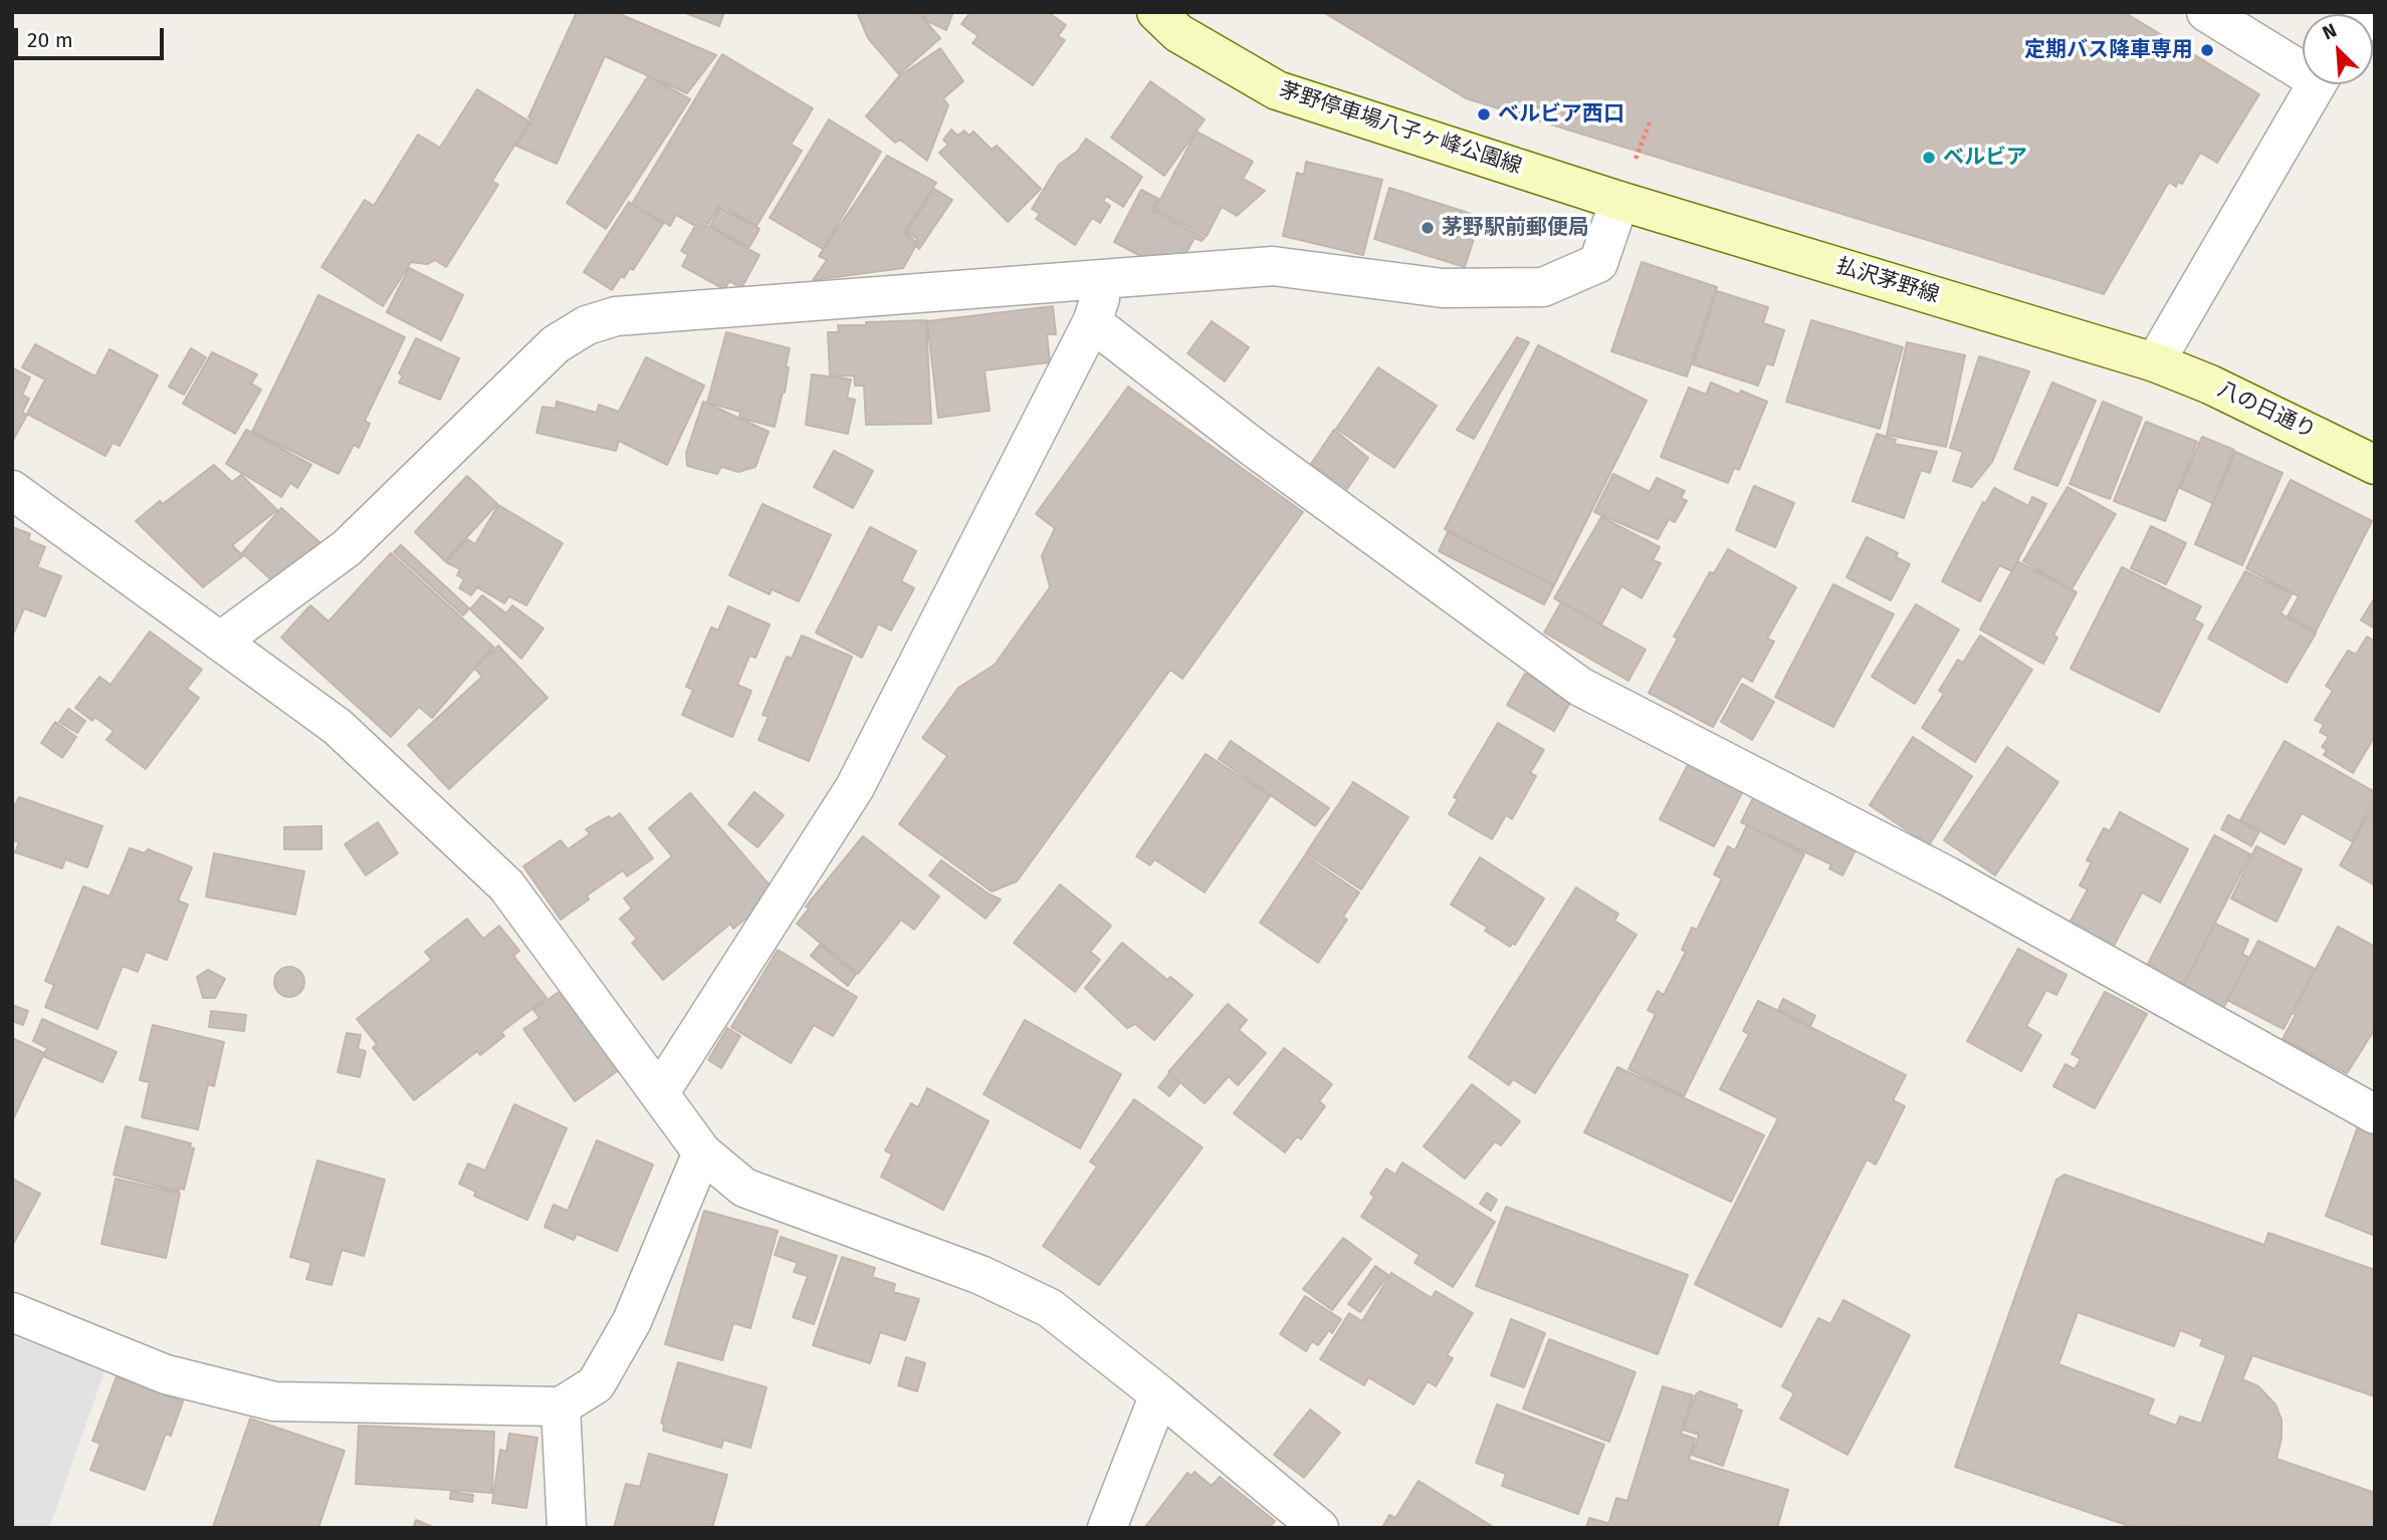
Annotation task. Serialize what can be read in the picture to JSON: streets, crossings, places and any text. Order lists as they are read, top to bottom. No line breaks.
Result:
{"streets":{"main road":["茅野停車場八子ヶ峰公園線","払沢茅野線","八の日通り"]},"crossings":[["茅野停車場八子ヶ峰公園線","払沢茅野線"],["払沢茅野線","八の日通り"]],"places":["定期バス降車専用","ベルビア西口","ベルビア","茅野駅前郵便局"],"scale_bar":"20 m","north":"top left"}
